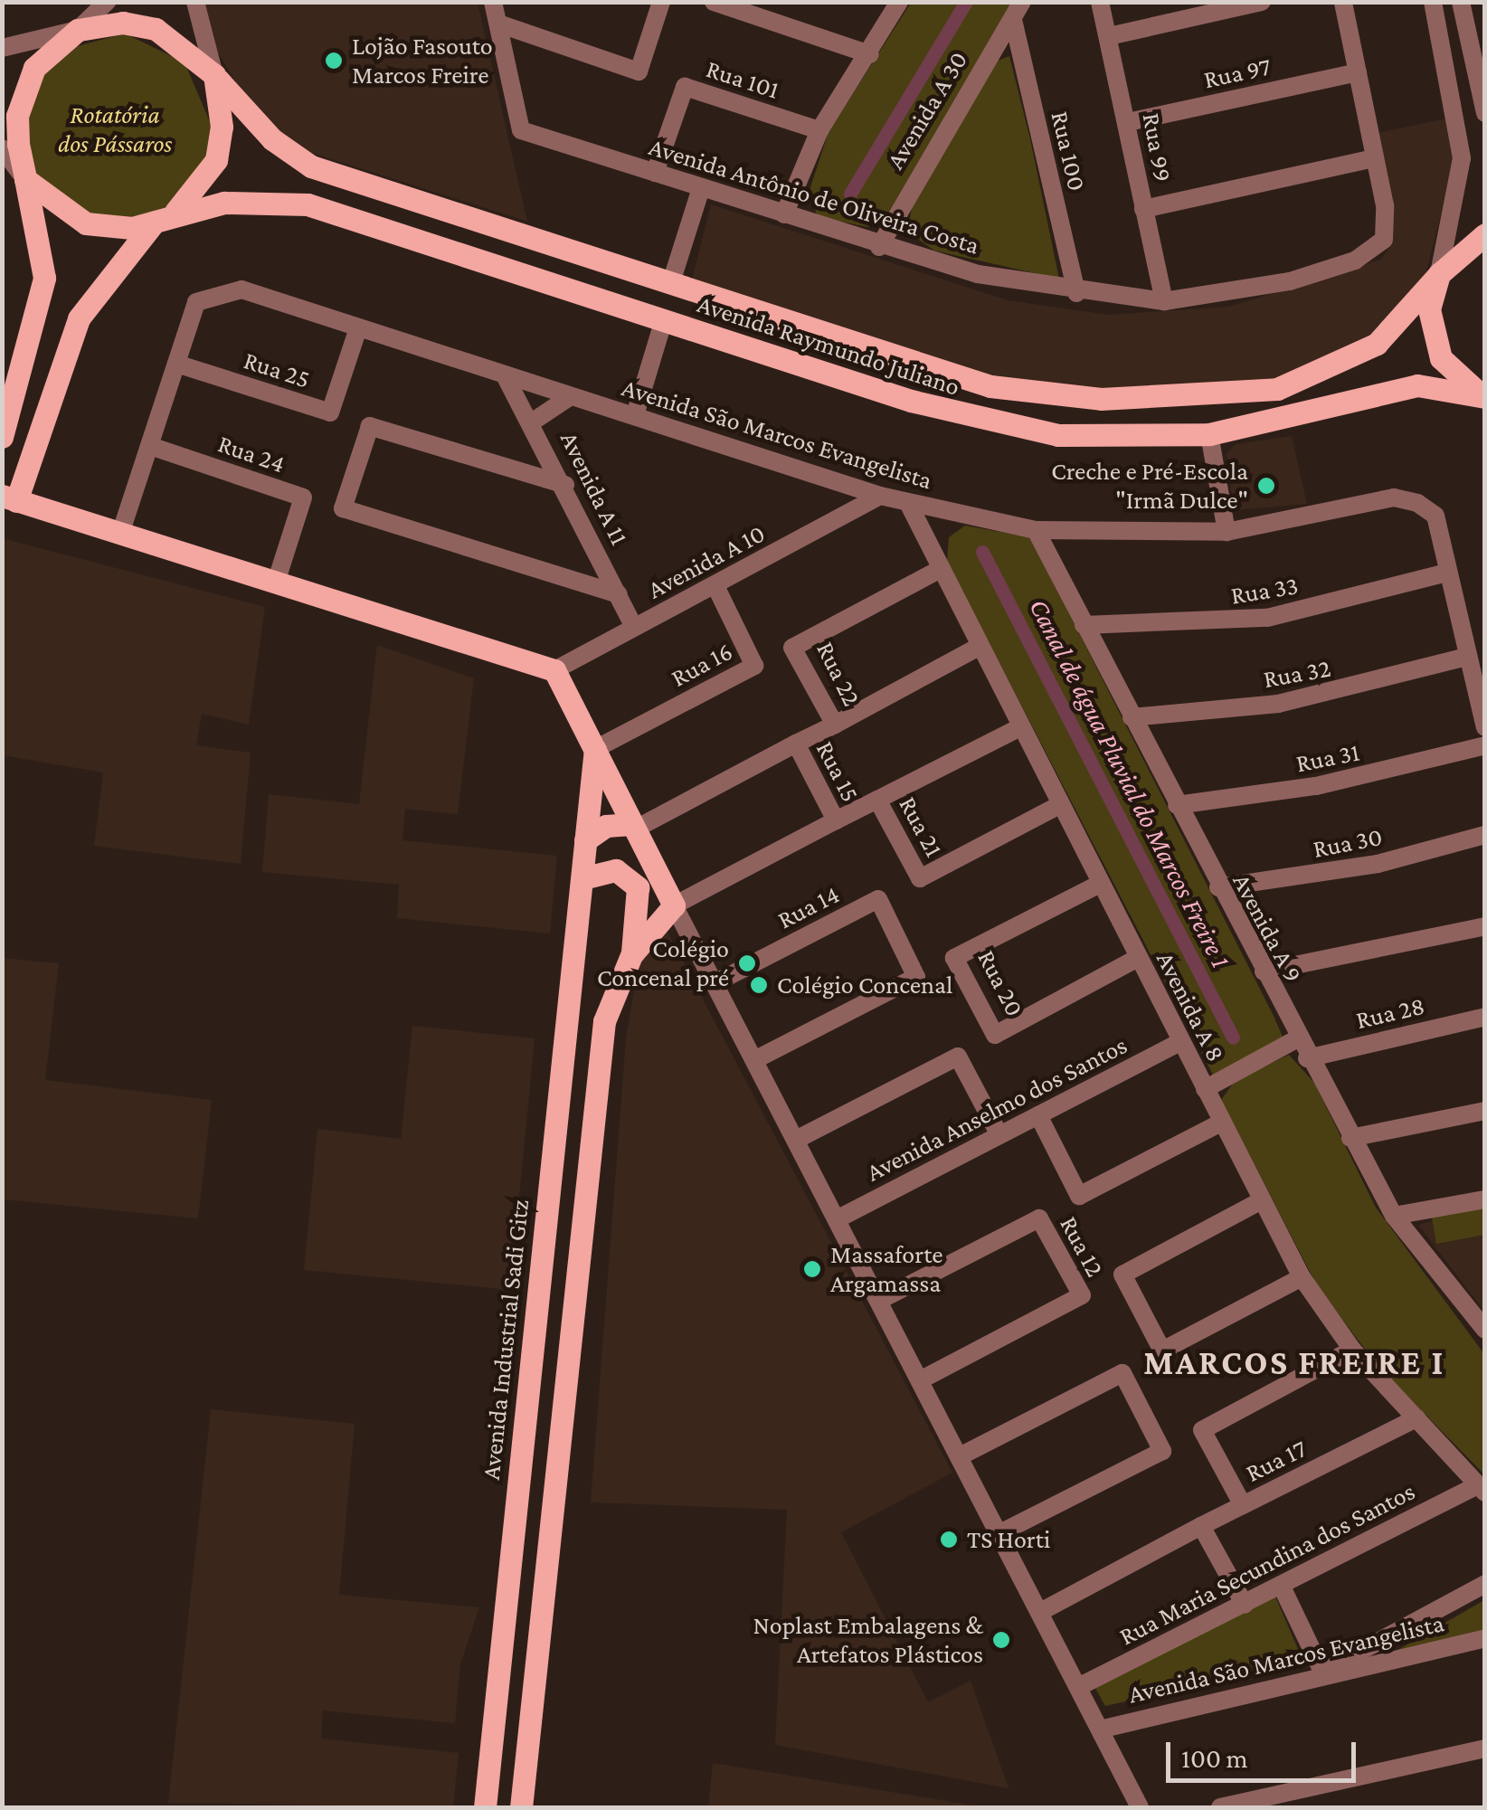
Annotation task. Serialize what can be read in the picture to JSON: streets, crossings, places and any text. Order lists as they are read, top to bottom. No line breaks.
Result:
{"streets":{"main road":["Avenida Raymundo Juliano","Avenida Industrial Sadi Gitz"],"street":["Rua 97","Rua 101","Avenida A 30","Rua 99","Rua 100","Avenida Antônio de Oliveira Costa","Rua 25","Avenida São Marcos Evangelista","Rua 24","Avenida A 11","Avenida A 10","Rua 33","Rua 16","Rua 22","Rua 32","Rua 31","Rua 15","Rua 21","Rua 30","Rua 14","Avenida A 9","Rua 20","Avenida A 8","Rua 28","Avenida Anselmo dos Santos","Rua 12","Rua 17","Rua Maria Secundina dos Santos"]},"crossings":[["Rua 97","Rua 99"],["Rua 97","Avenida Antônio de Oliveira Costa"],["Rua 101","Avenida Antônio de Oliveira Costa"],["Avenida A 30","Rua 100"],["Avenida A 30","Avenida Antônio de Oliveira Costa"],["Rua 99","Avenida Antônio de Oliveira Costa"],["Rua 100","Avenida Antônio de Oliveira Costa"],["Rua 25","Avenida São Marcos Evangelista"],["Avenida São Marcos Evangelista","Rua 24"],["Avenida São Marcos Evangelista","Avenida A 11"],["Avenida São Marcos Evangelista","Avenida A 10"],["Avenida São Marcos Evangelista","Rua 33"],["Avenida São Marcos Evangelista","Rua 32"],["Avenida São Marcos Evangelista","Avenida A 9"],["Avenida São Marcos Evangelista","Avenida A 8"],["Avenida A 11","Avenida A 10"],["Avenida A 10","Rua 16"],["Rua 33","Avenida A 9"],["Rua 16","Avenida Industrial Sadi Gitz"],["Rua 22","Avenida A 8"],["Rua 32","Avenida A 9"],["Rua 31","Avenida A 9"],["Rua 21","Avenida A 8"],["Rua 30","Avenida A 9"],["Avenida A 9","Rua 28"],["Rua 20","Avenida A 8"],["Avenida A 8","Avenida Anselmo dos Santos"],["Avenida A 8","Rua 17"],["Avenida A 8","Rua Maria Secundina dos Santos"]],"districts":["MARCOS FREIRE I"],"water":["Canal de água Pluvial do Marcos Freire 1"],"parks":["Rotatória dos Pássaros"],"places":["Lojão Fasouto Marcos Freire","Creche e Pré-Escola \"Irmã Dulce\"","Colégio Concenal pré","Colégio Concenal","Massaforte Argamassa","TS Horti","Noplast Embalagens & Artefatos Plásticos"],"scale_bar":"100 m"}
